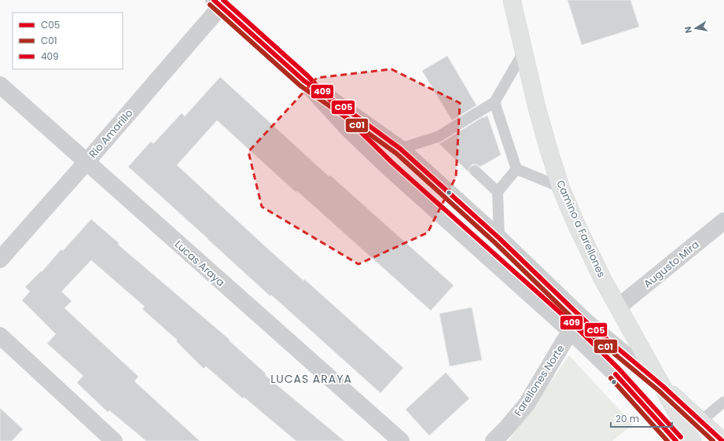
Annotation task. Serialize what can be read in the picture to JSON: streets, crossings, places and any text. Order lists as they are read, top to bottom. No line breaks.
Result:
{"streets":{"main road":["Camino a Farellones"],"street":["Río Amarillo","Lucas Araya","Augusto Mira","Farellones Norte"]},"crossings":[["Río Amarillo","Lucas Araya"],["Camino a Farellones","Augusto Mira"]],"districts":["LUCAS ARAYA"],"lines":["transit line C05","transit line 409","transit line C01"],"legend":["C05","C01","409"],"scale_bar":"20 m","north":"left"}
